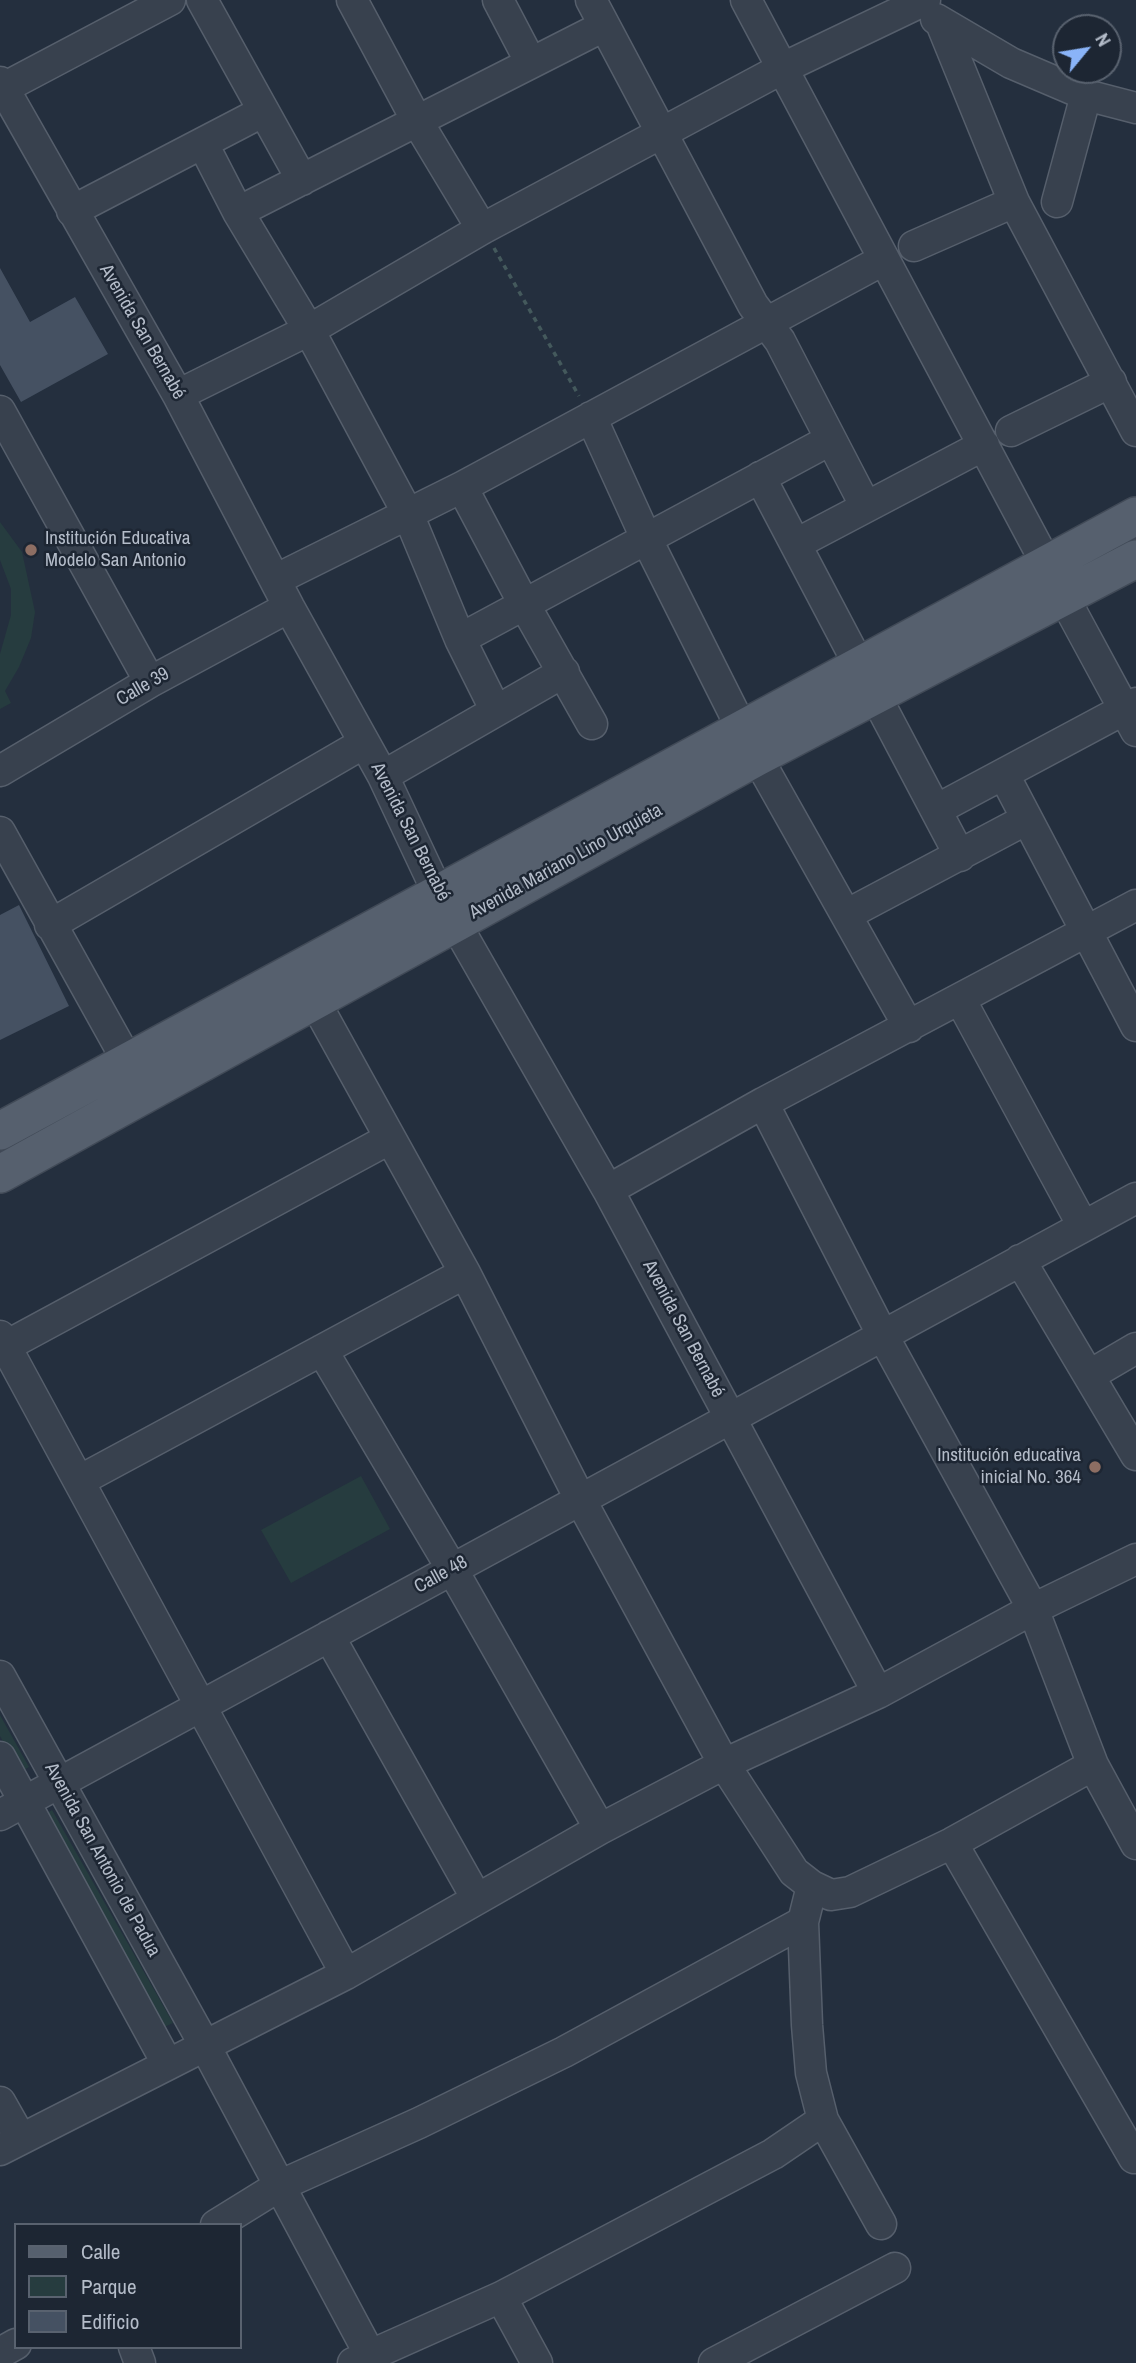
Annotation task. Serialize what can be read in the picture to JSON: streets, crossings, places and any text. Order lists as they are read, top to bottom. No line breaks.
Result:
{"streets":{"main road":["Avenida Mariano Lino Urquieta"],"street":["Avenida San Bernabé","Calle 39","Calle 48","Avenida San Antonio de Padua"]},"crossings":[["Avenida San Bernabé","Calle 39"],["Avenida San Bernabé","Avenida Mariano Lino Urquieta"],["Avenida San Bernabé","Calle 48"],["Calle 48","Avenida San Antonio de Padua"]],"places":["Institución Educativa Modelo San Antonio","Institución educativa inicial No. 364"],"legend":["Calle","Parque","Edificio"],"north":"top right"}
